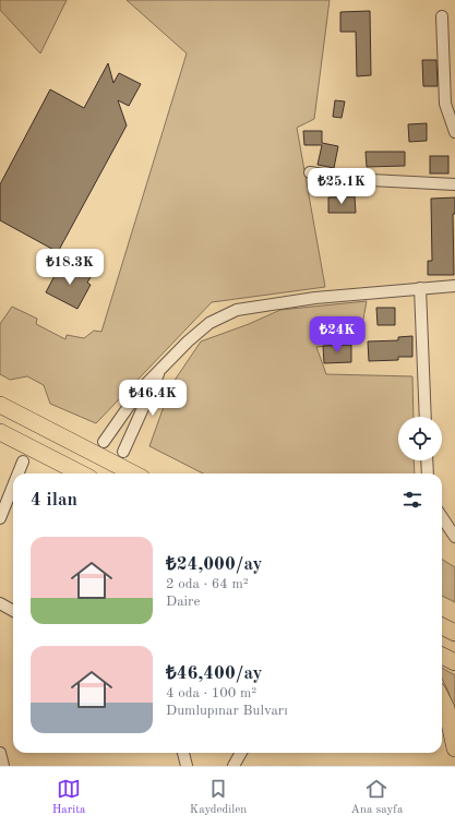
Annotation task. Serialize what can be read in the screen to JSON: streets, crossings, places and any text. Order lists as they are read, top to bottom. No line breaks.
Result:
{"page":{"price":["₺25.1K","₺18.3K","₺24K","₺46.4K"],"heading":"4 ilan","list":[{"name":"₺24,000/ay","note":"2 oda · 64 m² · Daire"},{"name":"₺46,400/ay","note":"4 oda · 100 m² · Dumlupınar Bulvarı"}],"tabs":["Harita","Kaydedilen","Ana sayfa"]}}
